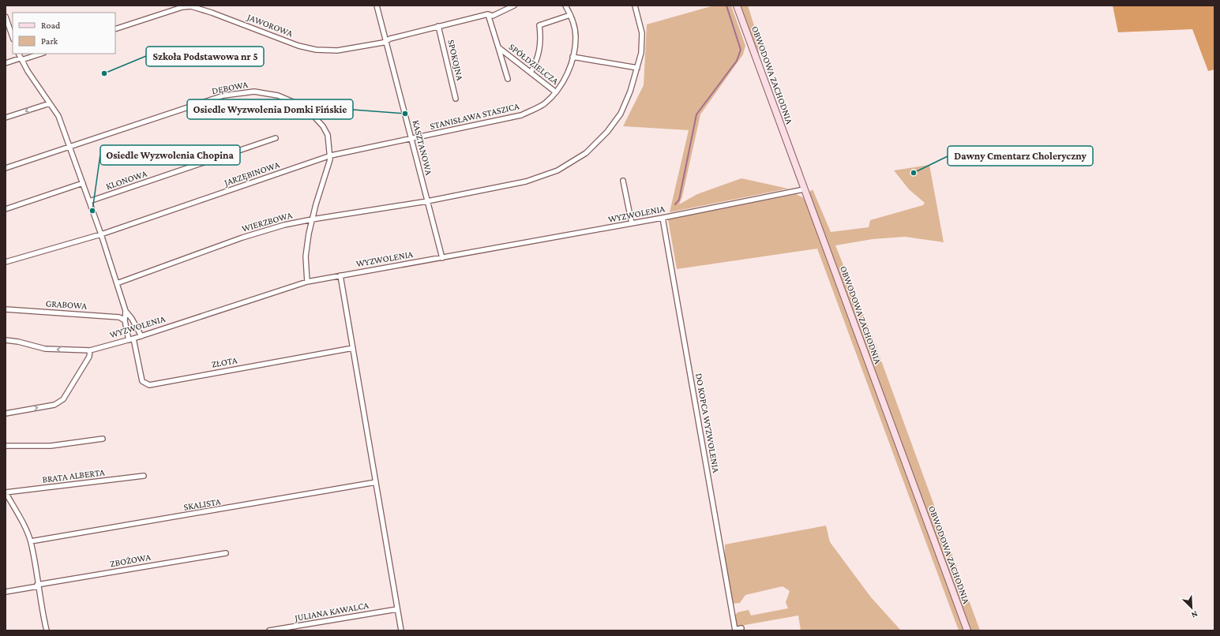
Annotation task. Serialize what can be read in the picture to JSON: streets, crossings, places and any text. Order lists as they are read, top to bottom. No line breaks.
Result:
{"streets":{"main road":["OBWODOWA ZACHODNIA"],"street":["JAWOROWA","SPOKOJNA","SPÓŁDZIELCZA","DĘBOWA","STANISŁAWA STASZICA","KASZTANOWA","JARZĘBINOWA","KLONOWA","WYZWOLENIA","WIERZBOWA","GRABOWA","ZŁOTA","DO KOPCA WYZWOLENIA","BRATA ALBERTA","SKALISTA","ZBOŻOWA","JULIANA KAWALCA"]},"crossings":[["JAWOROWA","KASZTANOWA"],["SPÓŁDZIELCZA","STANISŁAWA STASZICA"],["OBWODOWA ZACHODNIA","WYZWOLENIA"],["DĘBOWA","JARZĘBINOWA"],["DĘBOWA","WYZWOLENIA"],["DĘBOWA","WIERZBOWA"],["STANISŁAWA STASZICA","KASZTANOWA"],["STANISŁAWA STASZICA","JARZĘBINOWA"],["KASZTANOWA","JARZĘBINOWA"],["KASZTANOWA","WYZWOLENIA"],["KASZTANOWA","WIERZBOWA"],["WYZWOLENIA","ZŁOTA"],["WYZWOLENIA","DO KOPCA WYZWOLENIA"]],"places":["Szkoła Podstawowa nr 5","Osiedle Wyzwolenia Domki Fińskie","Dawny Cmentarz Choleryczny","Osiedle Wyzwolenia Chopina"],"legend":["Road","Park"],"north":"bottom right"}
